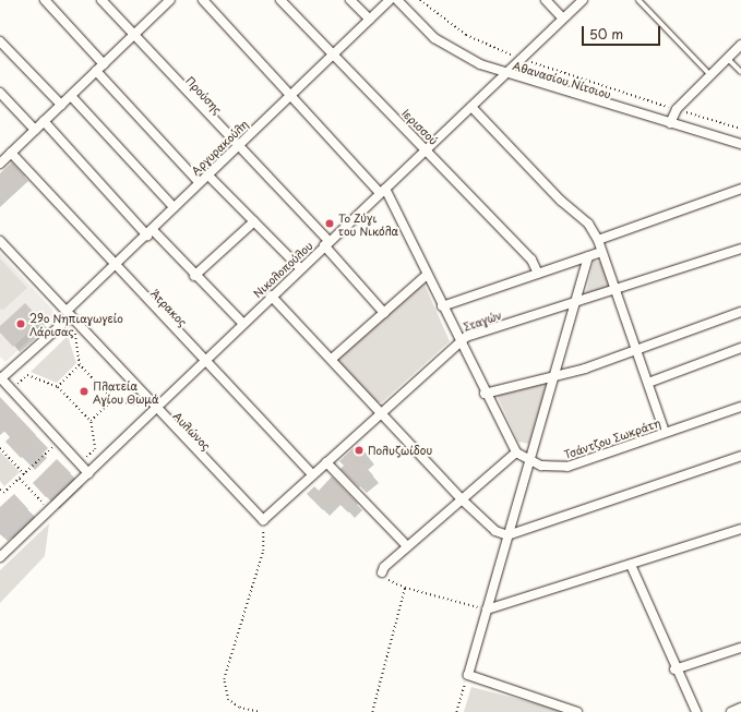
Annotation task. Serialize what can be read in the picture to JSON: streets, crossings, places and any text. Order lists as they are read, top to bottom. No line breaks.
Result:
{"streets":{"street":["Αθανασίου Νίτσιου","Προύσης","Ιερισσού","Αργυρακούλη","Νικολοπούλου","Άτρακος","Σταγών","Αυλώνος","Τσάντζου Σωκράτη"]},"crossings":[["Αθανασίου Νίτσιου","Νικολοπούλου"],["Προύσης","Αργυρακούλη"],["Προύσης","Νικολοπούλου"],["Ιερισσού","Αργυρακούλη"],["Ιερισσού","Νικολοπούλου"],["Αργυρακούλη","Άτρακος"],["Αργυρακούλη","Αυλώνος"],["Νικολοπούλου","Άτρακος"],["Νικολοπούλου","Αυλώνος"],["Άτρακος","Σταγών"],["Σταγών","Αυλώνος"]],"places":["Το Ζύγι του Νικόλα","29ο Νηπιαγωγείο Λάρισας","Πλατεία Αγίου Θωμά","Πολυζωίδου"],"scale_bar":"50 m"}
